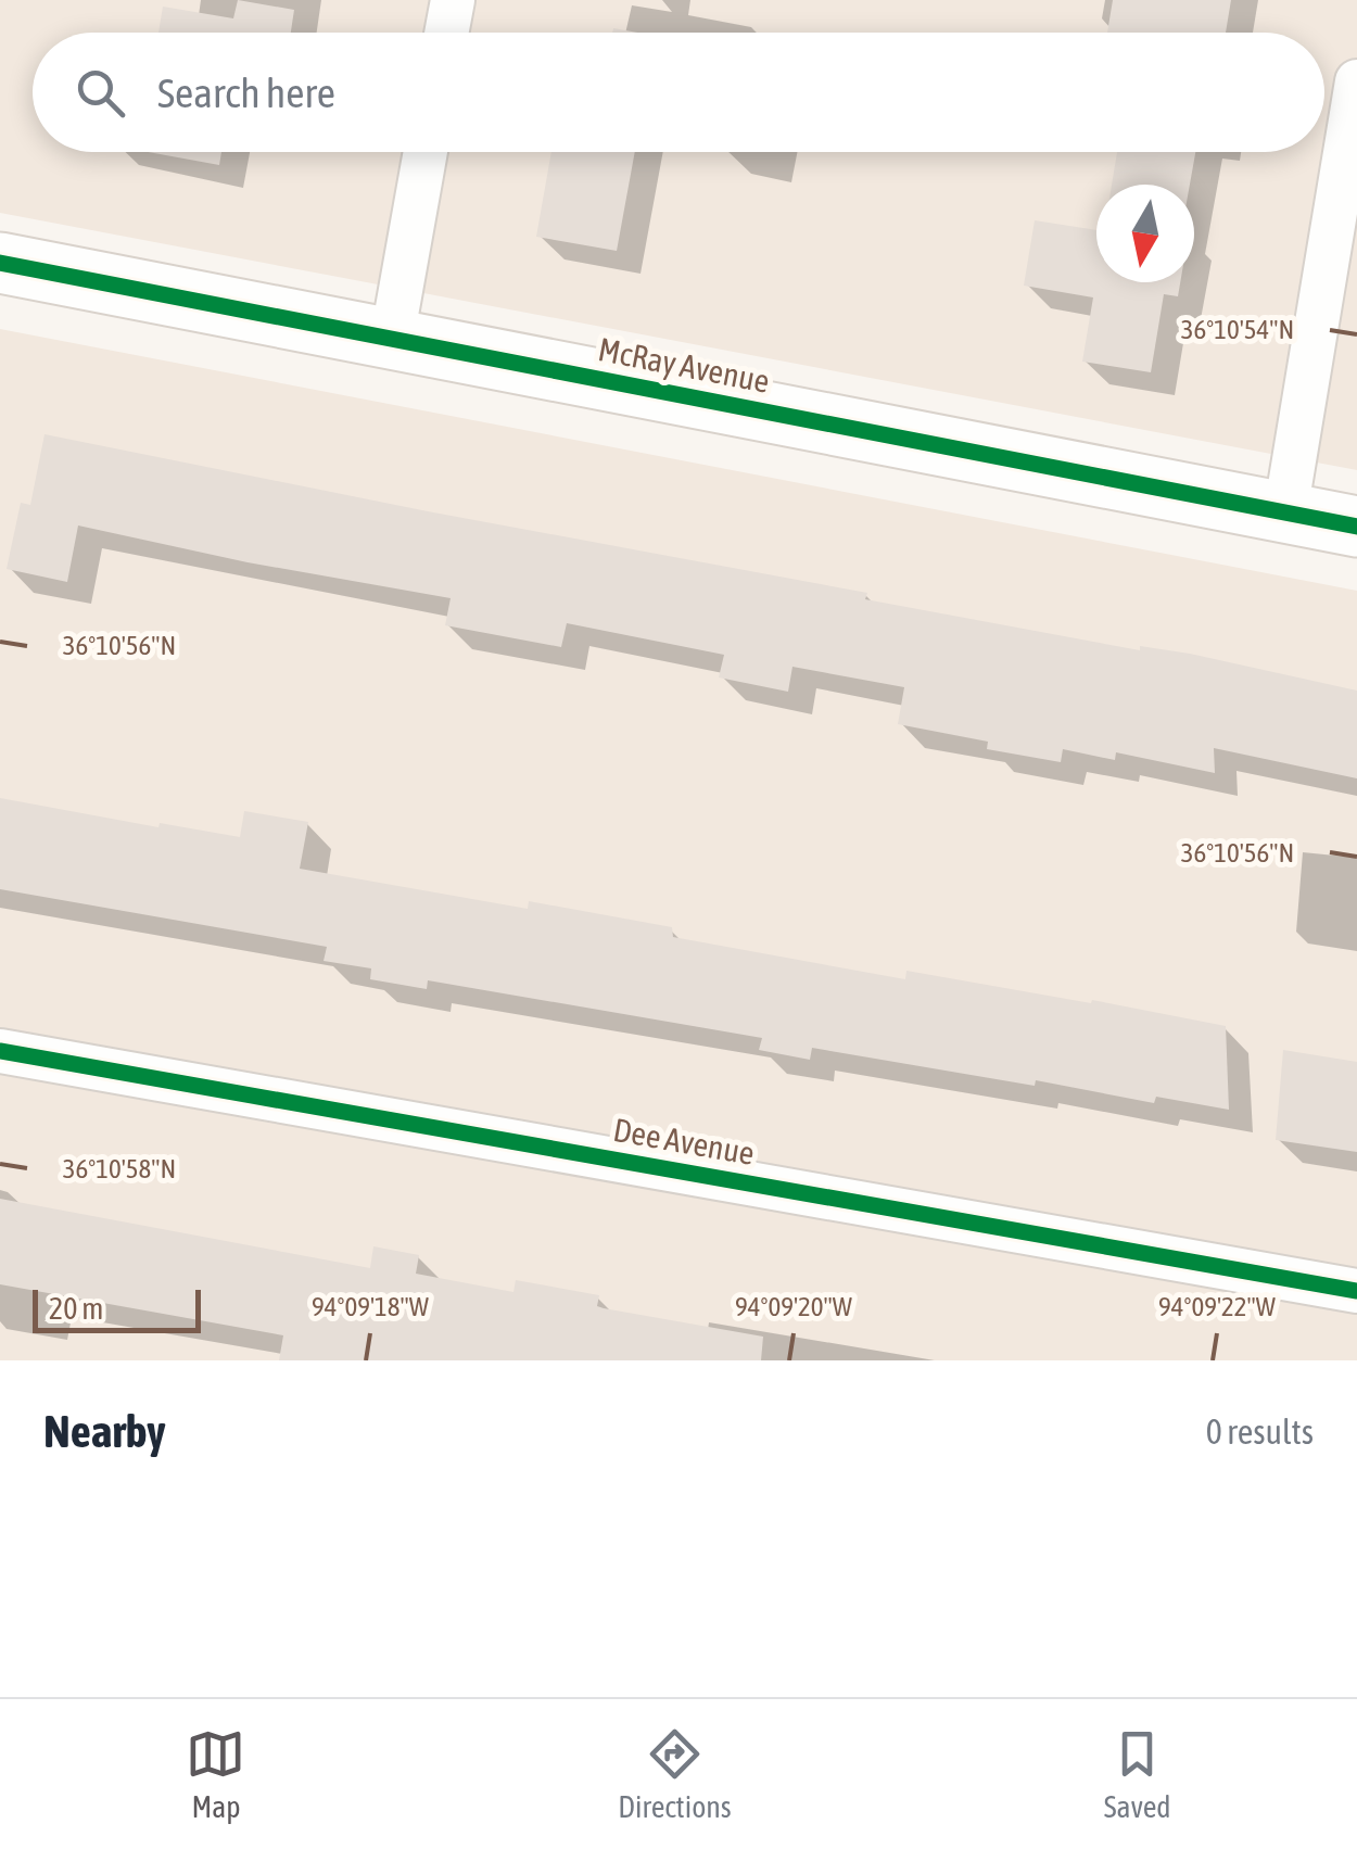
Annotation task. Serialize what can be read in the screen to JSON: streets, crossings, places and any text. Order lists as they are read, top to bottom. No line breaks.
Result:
{"streets":{"street":["McRay Avenue","Dee Avenue"]},"scale_bar":"20 m","north":"bottom","page":{"search":"Search here","scale":"20 m","heading":["Nearby","0 results"],"nav":["Map","Directions","Saved"]},"coordinates":["36°10'54\"N","36°10'56\"N","36°10'58\"N","94°09'18\"W","94°09'20\"W","94°09'22\"W"]}
